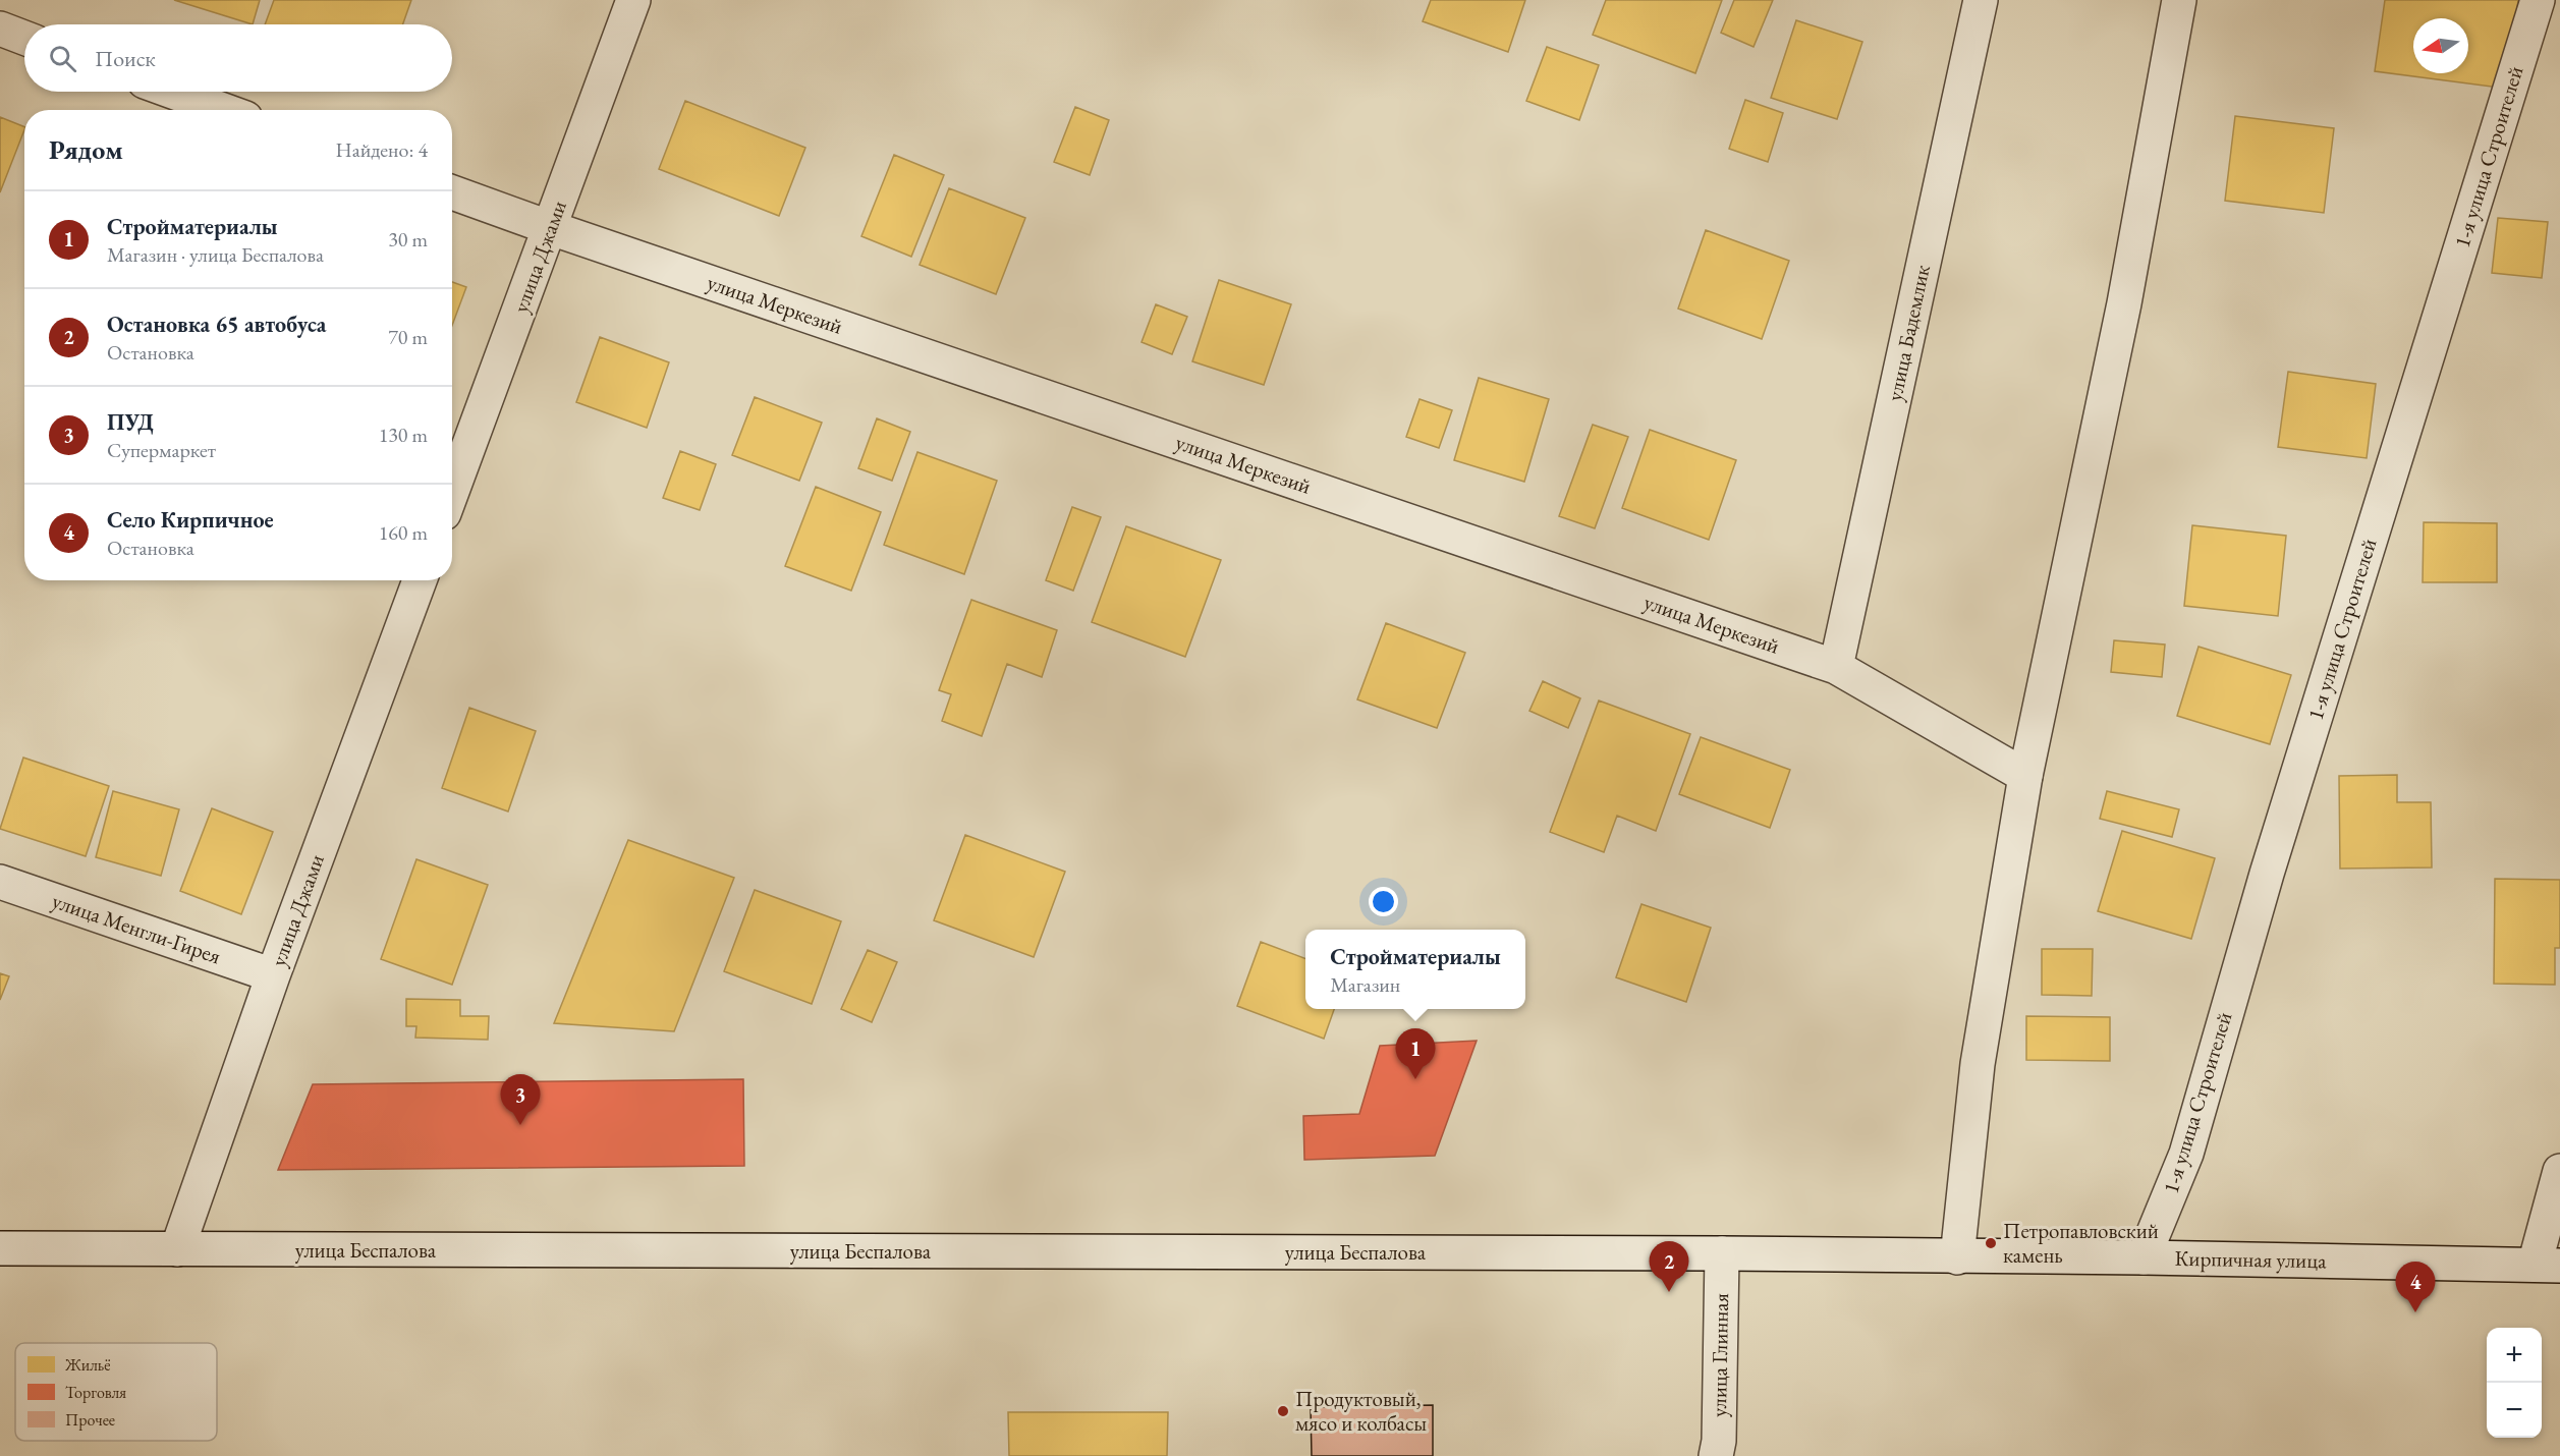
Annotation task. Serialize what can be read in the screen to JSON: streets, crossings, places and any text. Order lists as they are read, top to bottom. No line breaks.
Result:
{"streets":{"street":["1-я улица Строителей","улица Джами","улица Меркезий","улица Бадемлик","улица Менгли-Гирея","улица Беспалова","Кирпичная улица","улица Глинная"]},"crossings":[["1-я улица Строителей","Кирпичная улица"],["улица Джами","улица Меркезий"],["улица Джами","улица Менгли-Гирея"],["улица Джами","улица Беспалова"],["улица Меркезий","улица Бадемлик"],["улица Беспалова","Кирпичная улица"],["улица Беспалова","улица Глинная"],["Кирпичная улица","улица Глинная"]],"places":["Петропавловский камень","Продуктовый, мясо и колбасы"],"legend":["Жильё","Торговля","Прочее"],"north":"left","page":{"search":"Поиск","heading":["Рядом","Найдено: 4"],"list":[{"mark":"1","name":"Стройматериалы","note":"Магазин · улица Беспалова","value":"30 m"},{"mark":"2","name":"Остановка 65 автобуса","note":"Остановка","value":"70 m"},{"mark":"3","name":"ПУД","note":"Супермаркет","value":"130 m"},{"mark":"4","name":"Село Кирпичное","note":"Остановка","value":"160 m"}],"popup":["Стройматериалы","Магазин"],"pins":["1","3","2","4"],"map_buttons":["+","−"]}}
